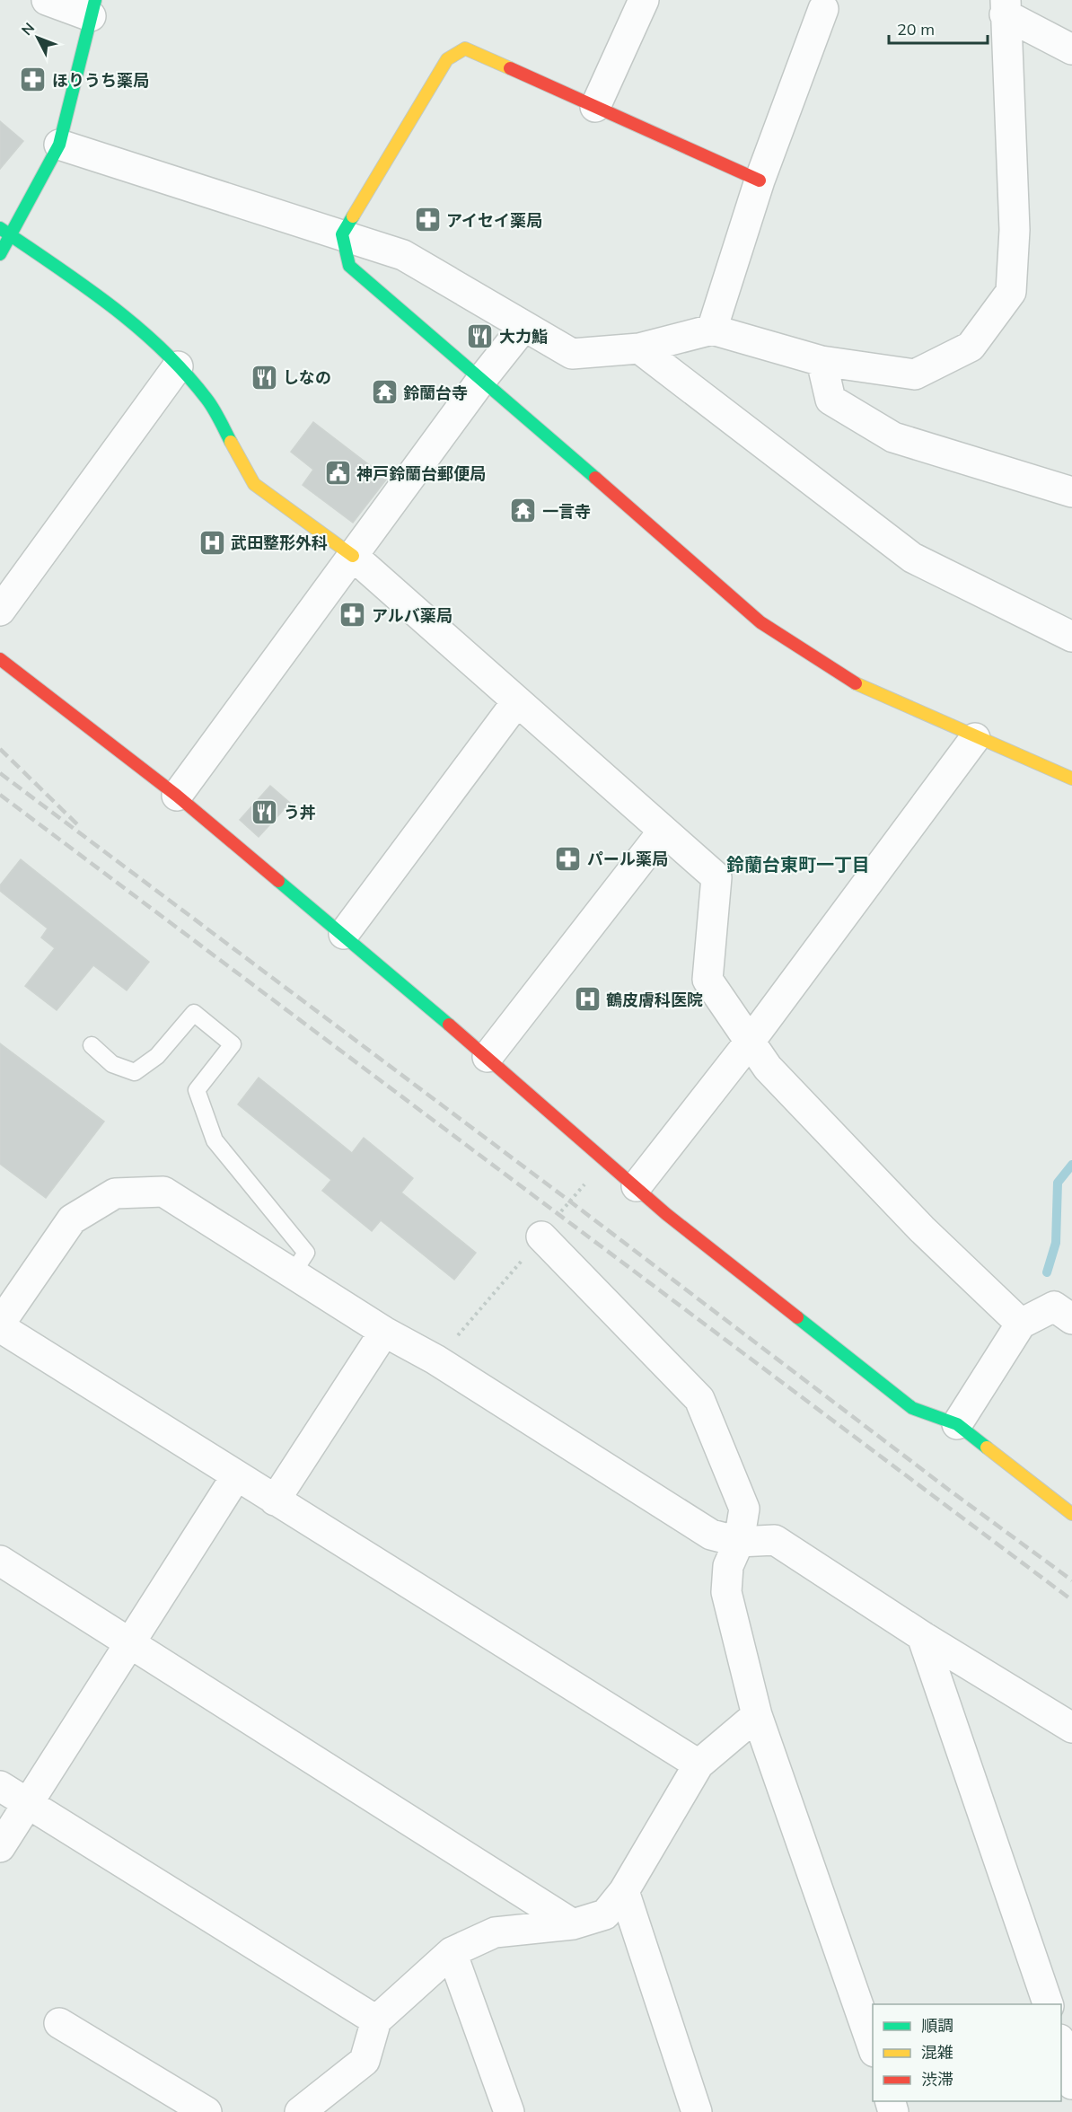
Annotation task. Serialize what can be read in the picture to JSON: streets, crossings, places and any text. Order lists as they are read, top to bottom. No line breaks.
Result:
{"districts":["鈴蘭台東町一丁目"],"places":{"pharmacy":["ほりうち薬局","アイセイ薬局","アルバ薬局","パール薬局"],"restaurant":["大力鮨","しなの","う丼"],"temple":["鈴蘭台寺","一言寺"],"public building":["神戸鈴蘭台郵便局"],"hospital":["武田整形外科","鶴皮膚科医院"]},"legend":["順調","混雑","渋滞"],"scale_bar":"20 m","north":"top left"}
